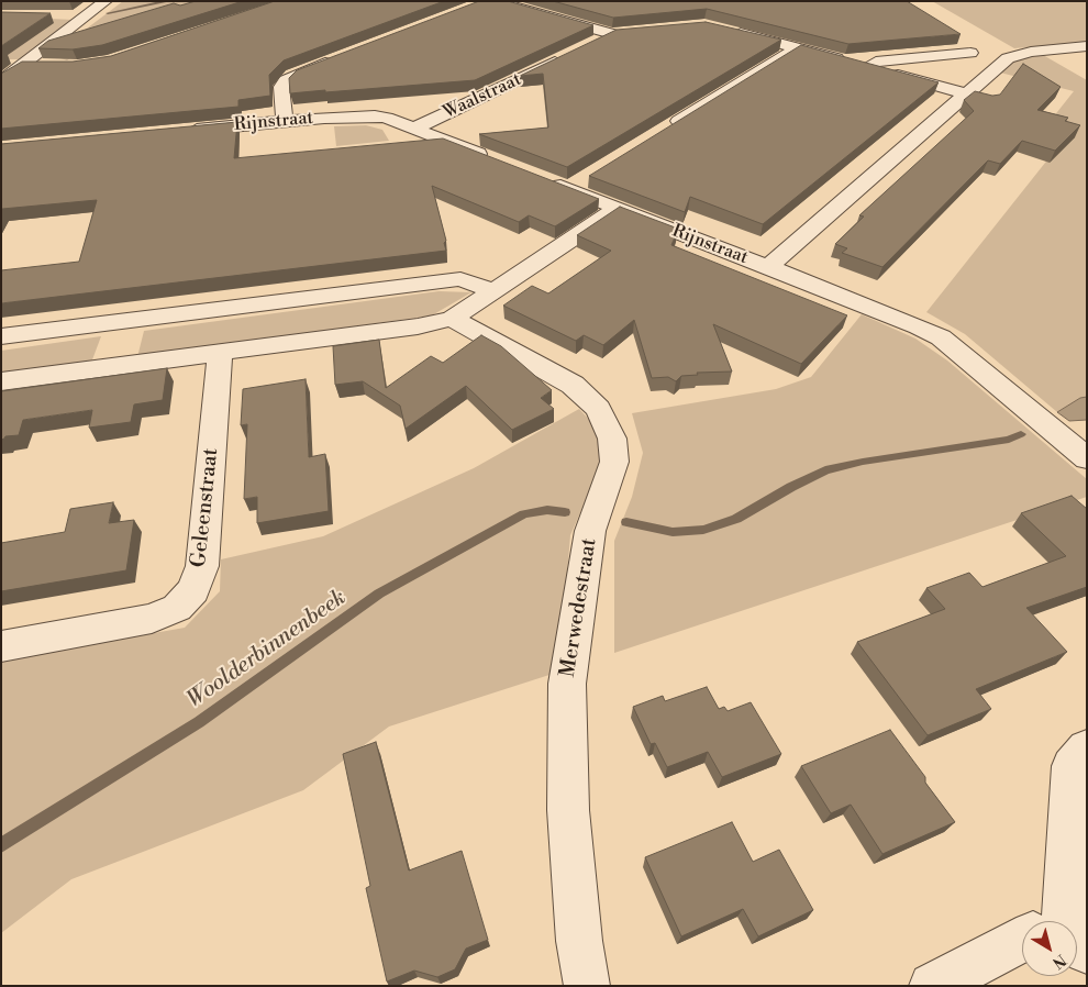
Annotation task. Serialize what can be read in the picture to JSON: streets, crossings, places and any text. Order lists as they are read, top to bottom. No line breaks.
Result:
{"streets":{"street":["Waalstraat","Rijnstraat","Geleenstraat","Merwedestraat"]},"crossings":[["Waalstraat","Rijnstraat"]],"water":["Woolderbinnenbeek"],"north":"bottom right"}
